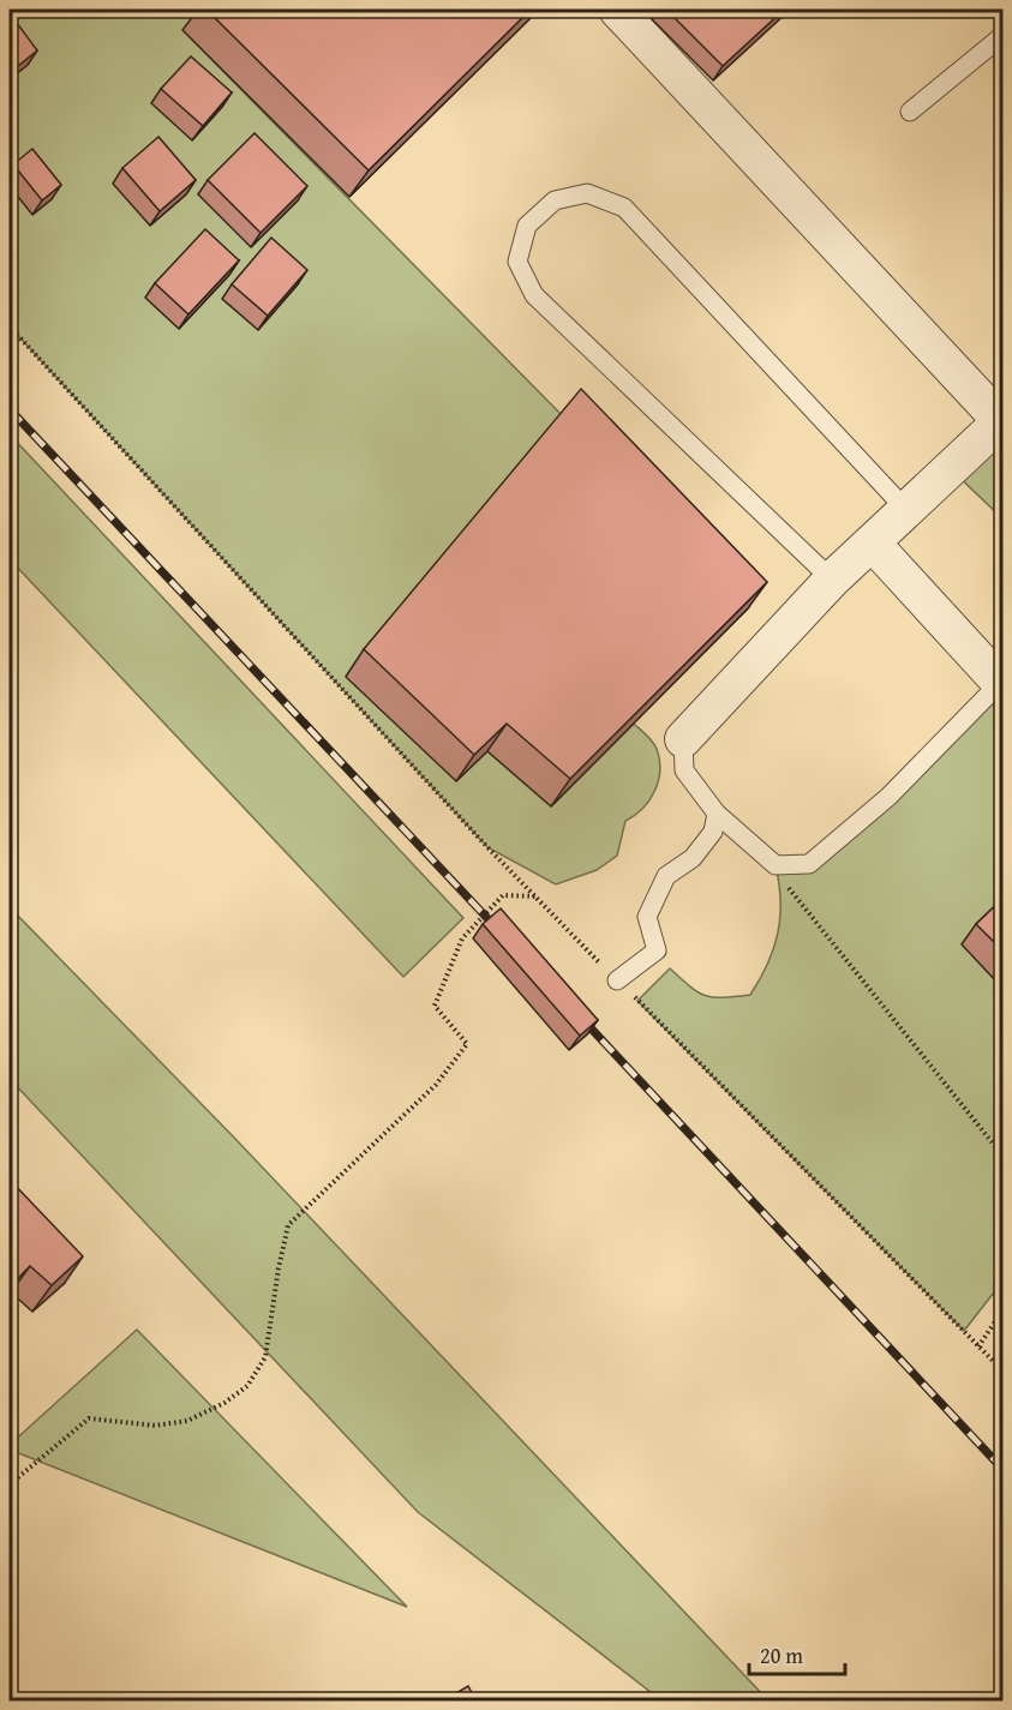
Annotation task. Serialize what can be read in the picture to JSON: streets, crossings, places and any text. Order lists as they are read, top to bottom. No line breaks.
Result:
{"scale_bar":"20 m"}
